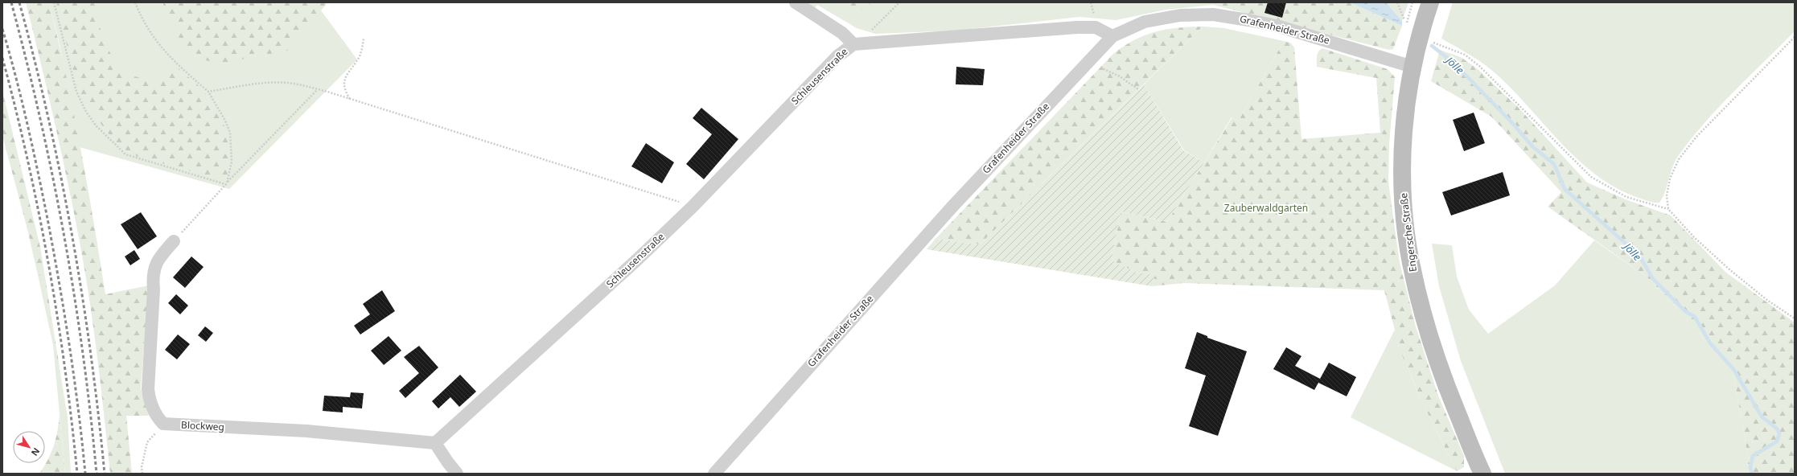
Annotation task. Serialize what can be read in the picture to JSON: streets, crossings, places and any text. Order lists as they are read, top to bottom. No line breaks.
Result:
{"streets":{"main road":["Engersche Straße"],"street":["Grafenheider Straße","Schleusenstraße","Blockweg"]},"crossings":[["Grafenheider Straße","Schleusenstraße"],["Grafenheider Straße","Engersche Straße"],["Schleusenstraße","Blockweg"]],"water":["Jölle"],"parks":["Zauberwaldgarten"],"north":"bottom right"}
